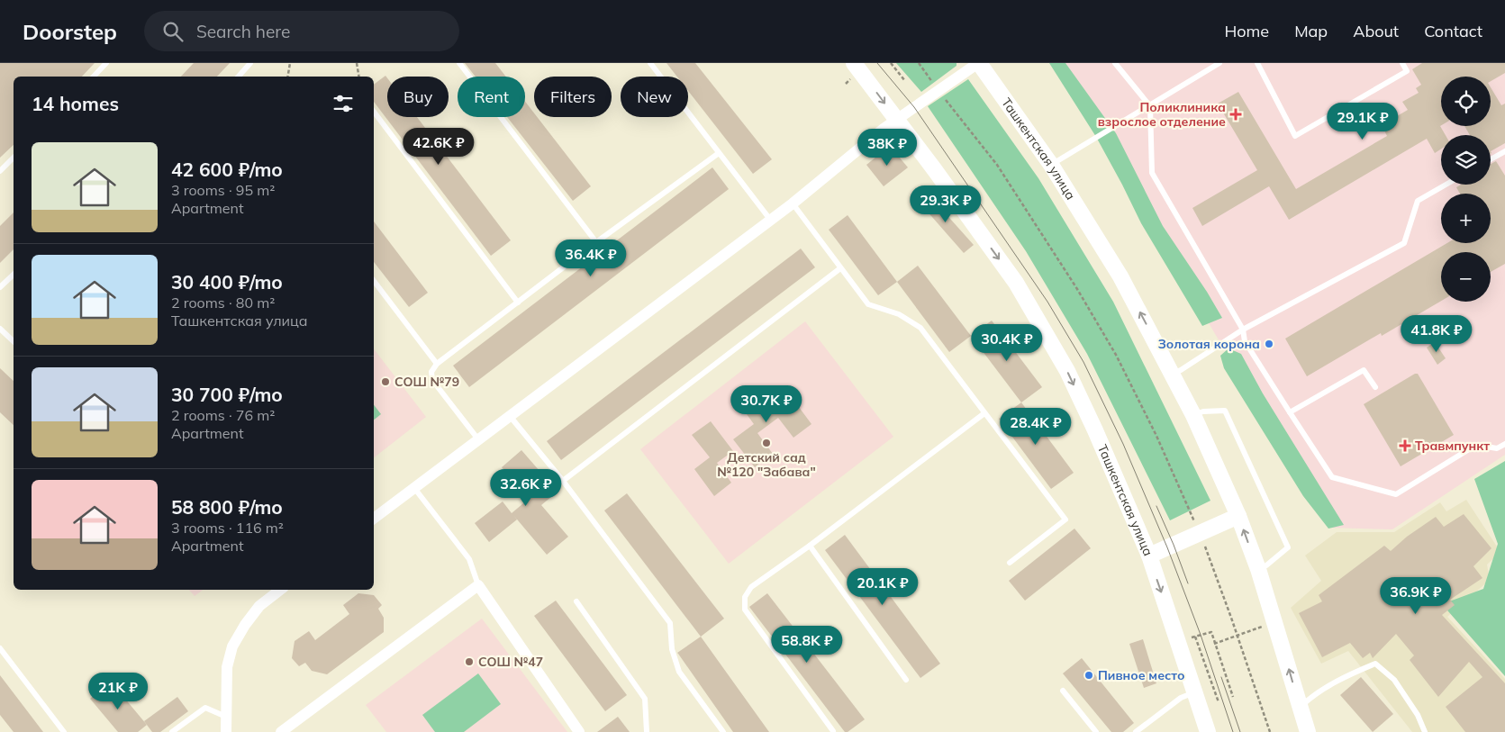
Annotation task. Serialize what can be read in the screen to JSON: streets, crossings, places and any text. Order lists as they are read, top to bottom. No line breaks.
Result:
{"streets":{"main road":["Ташкентская улица"]},"places":{"health":["Поликлиника взрослое отделение","Травмпункт"],"other":["Золотая корона","СОШ №79","Детский сад №120 \"Забава\"","СОШ №47","Пивное место"]},"page":{"header":"Doorstep","search":"Search here","nav":["Home","Map","About","Contact"],"map_buttons":["+","−"],"chip":["Buy","Rent","Filters","New"],"heading":"14 homes","price":["29.1K ₽","42.6K ₽","38K ₽","29.3K ₽","36.4K ₽","41.8K ₽","30.4K ₽","30.7K ₽","28.4K ₽","32.6K ₽","20.1K ₽","36.9K ₽","58.8K ₽","21K ₽"],"list":[{"name":"42 600 ₽/mo","note":"3 rooms · 95 m² · Apartment"},{"name":"30 400 ₽/mo","note":"2 rooms · 80 m² · Ташкентская улица"},{"name":"30 700 ₽/mo","note":"2 rooms · 76 m² · Apartment"},{"name":"58 800 ₽/mo","note":"3 rooms · 116 m² · Apartment"}]}}
